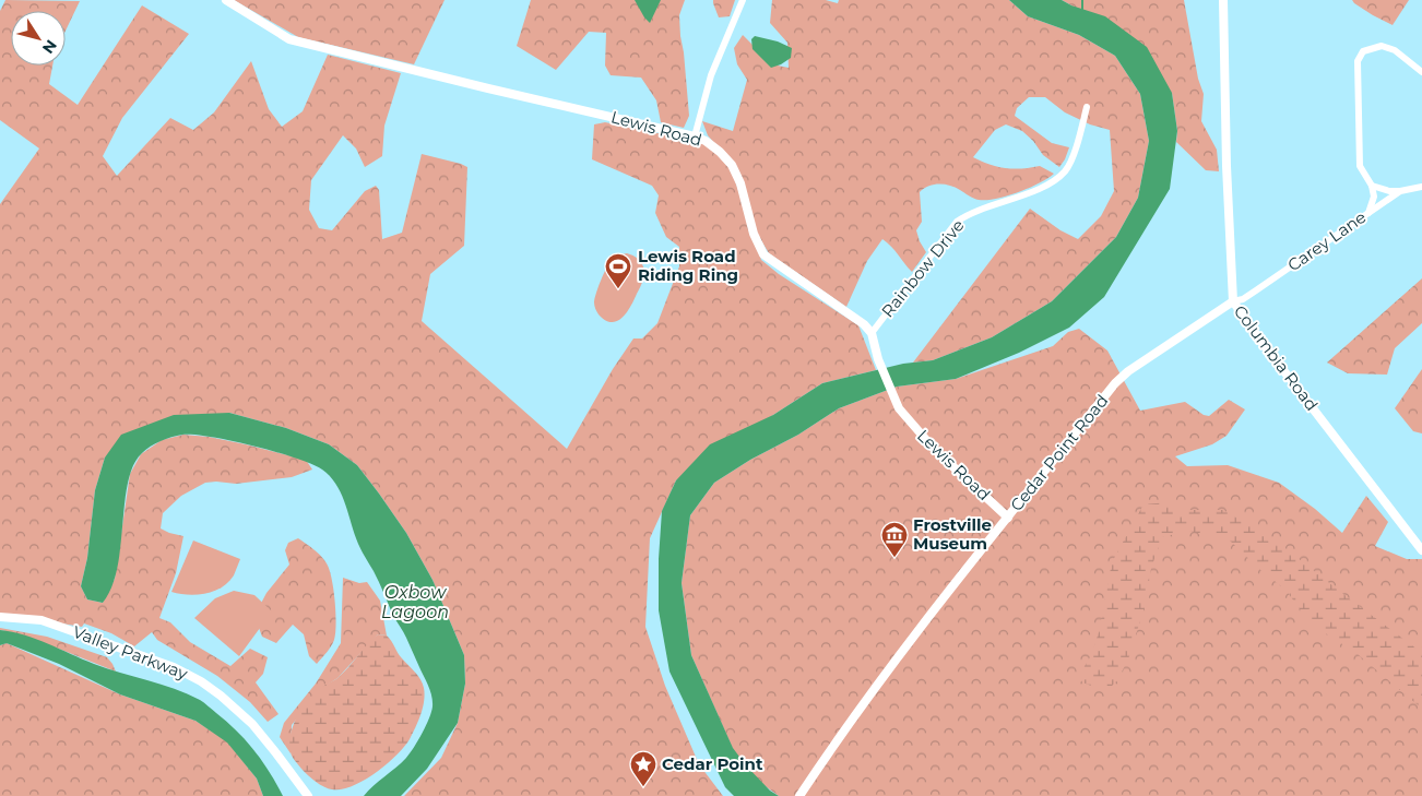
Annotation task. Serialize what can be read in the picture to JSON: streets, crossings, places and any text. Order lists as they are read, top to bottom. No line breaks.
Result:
{"streets":{"street":["Lewis Road","Carey Lane","Rainbow Drive","Columbia Road","Cedar Point Road","Valley Parkway"]},"crossings":[["Lewis Road","Rainbow Drive"],["Lewis Road","Cedar Point Road"],["Carey Lane","Columbia Road"],["Carey Lane","Cedar Point Road"],["Columbia Road","Cedar Point Road"]],"water":["Oxbow Lagoon"],"places":{"sports":["Lewis Road Riding Ring"],"museum":["Frostville Museum"],"place":["Cedar Point"]},"north":"bottom right"}
